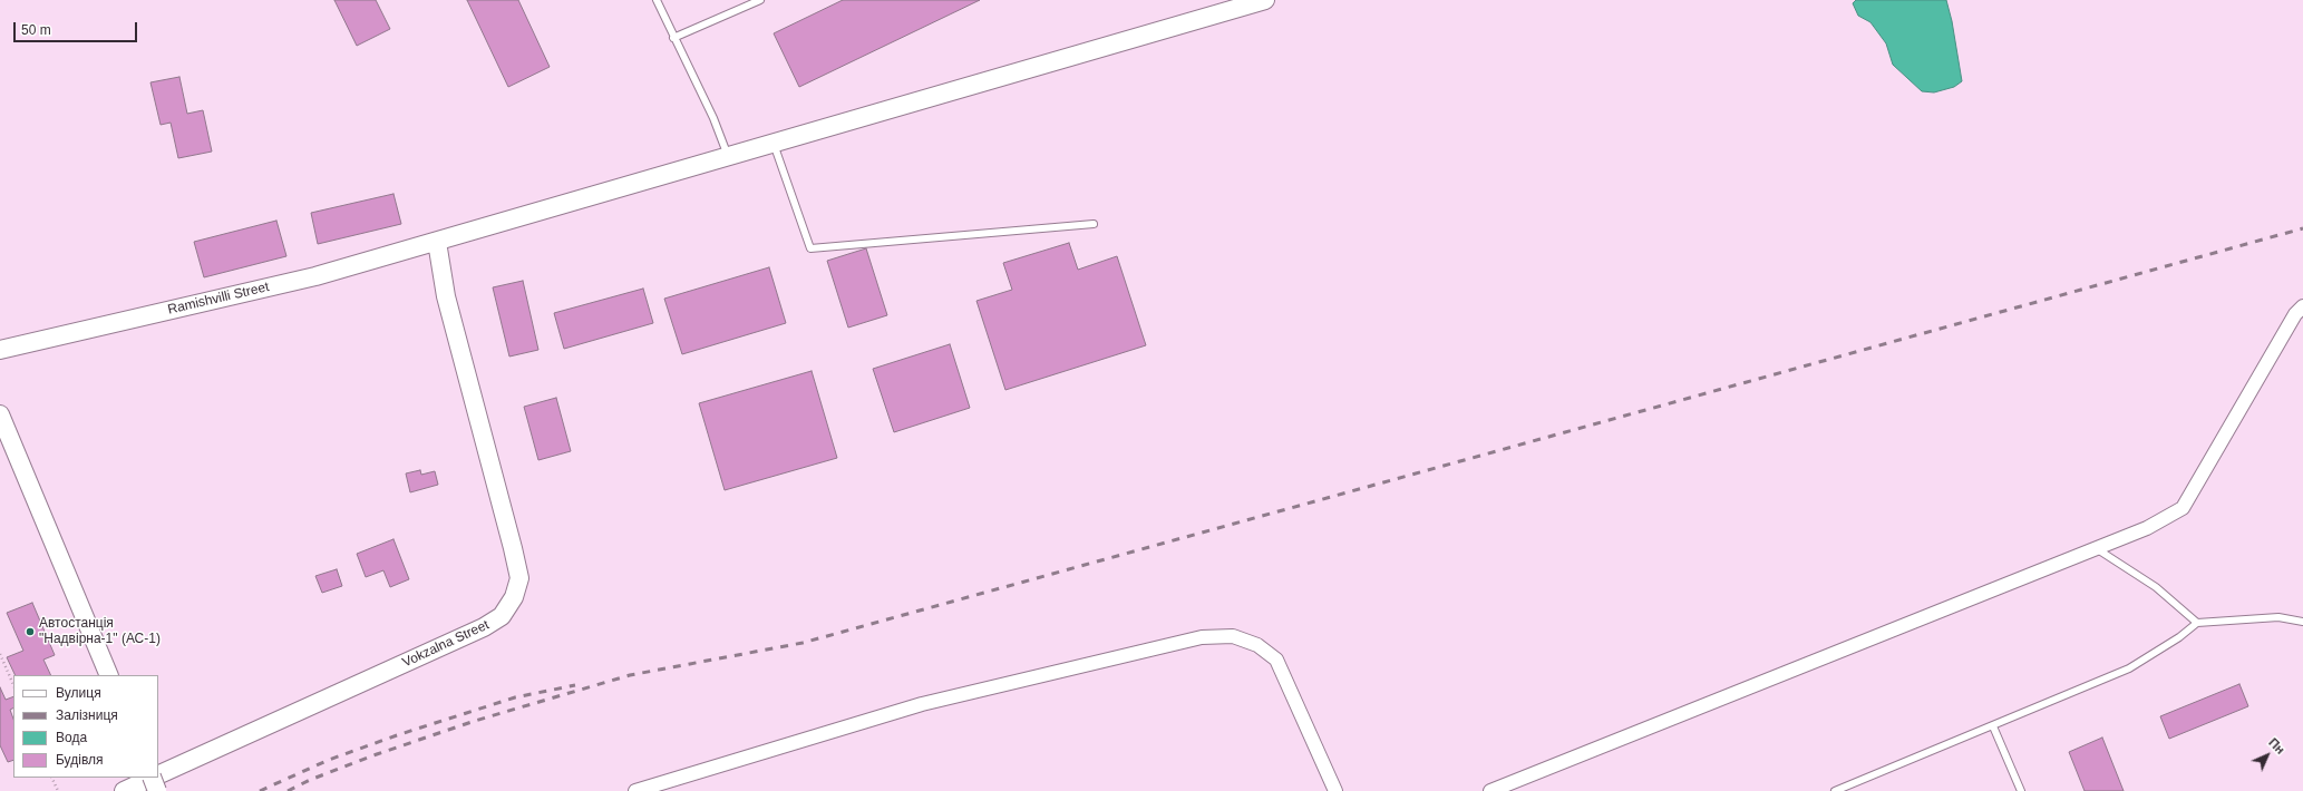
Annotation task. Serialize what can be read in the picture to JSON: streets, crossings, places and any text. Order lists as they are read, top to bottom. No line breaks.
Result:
{"streets":{"main road":["Ramishvilli Street","Vokzalna Street"]},"crossings":[["Ramishvilli Street","Vokzalna Street"]],"places":["Автостанція \"Надвірна-1\" (АС-1)"],"legend":["Вулиця","Залізниця","Вода","Будівля"],"scale_bar":"50 m","north":"top right"}
